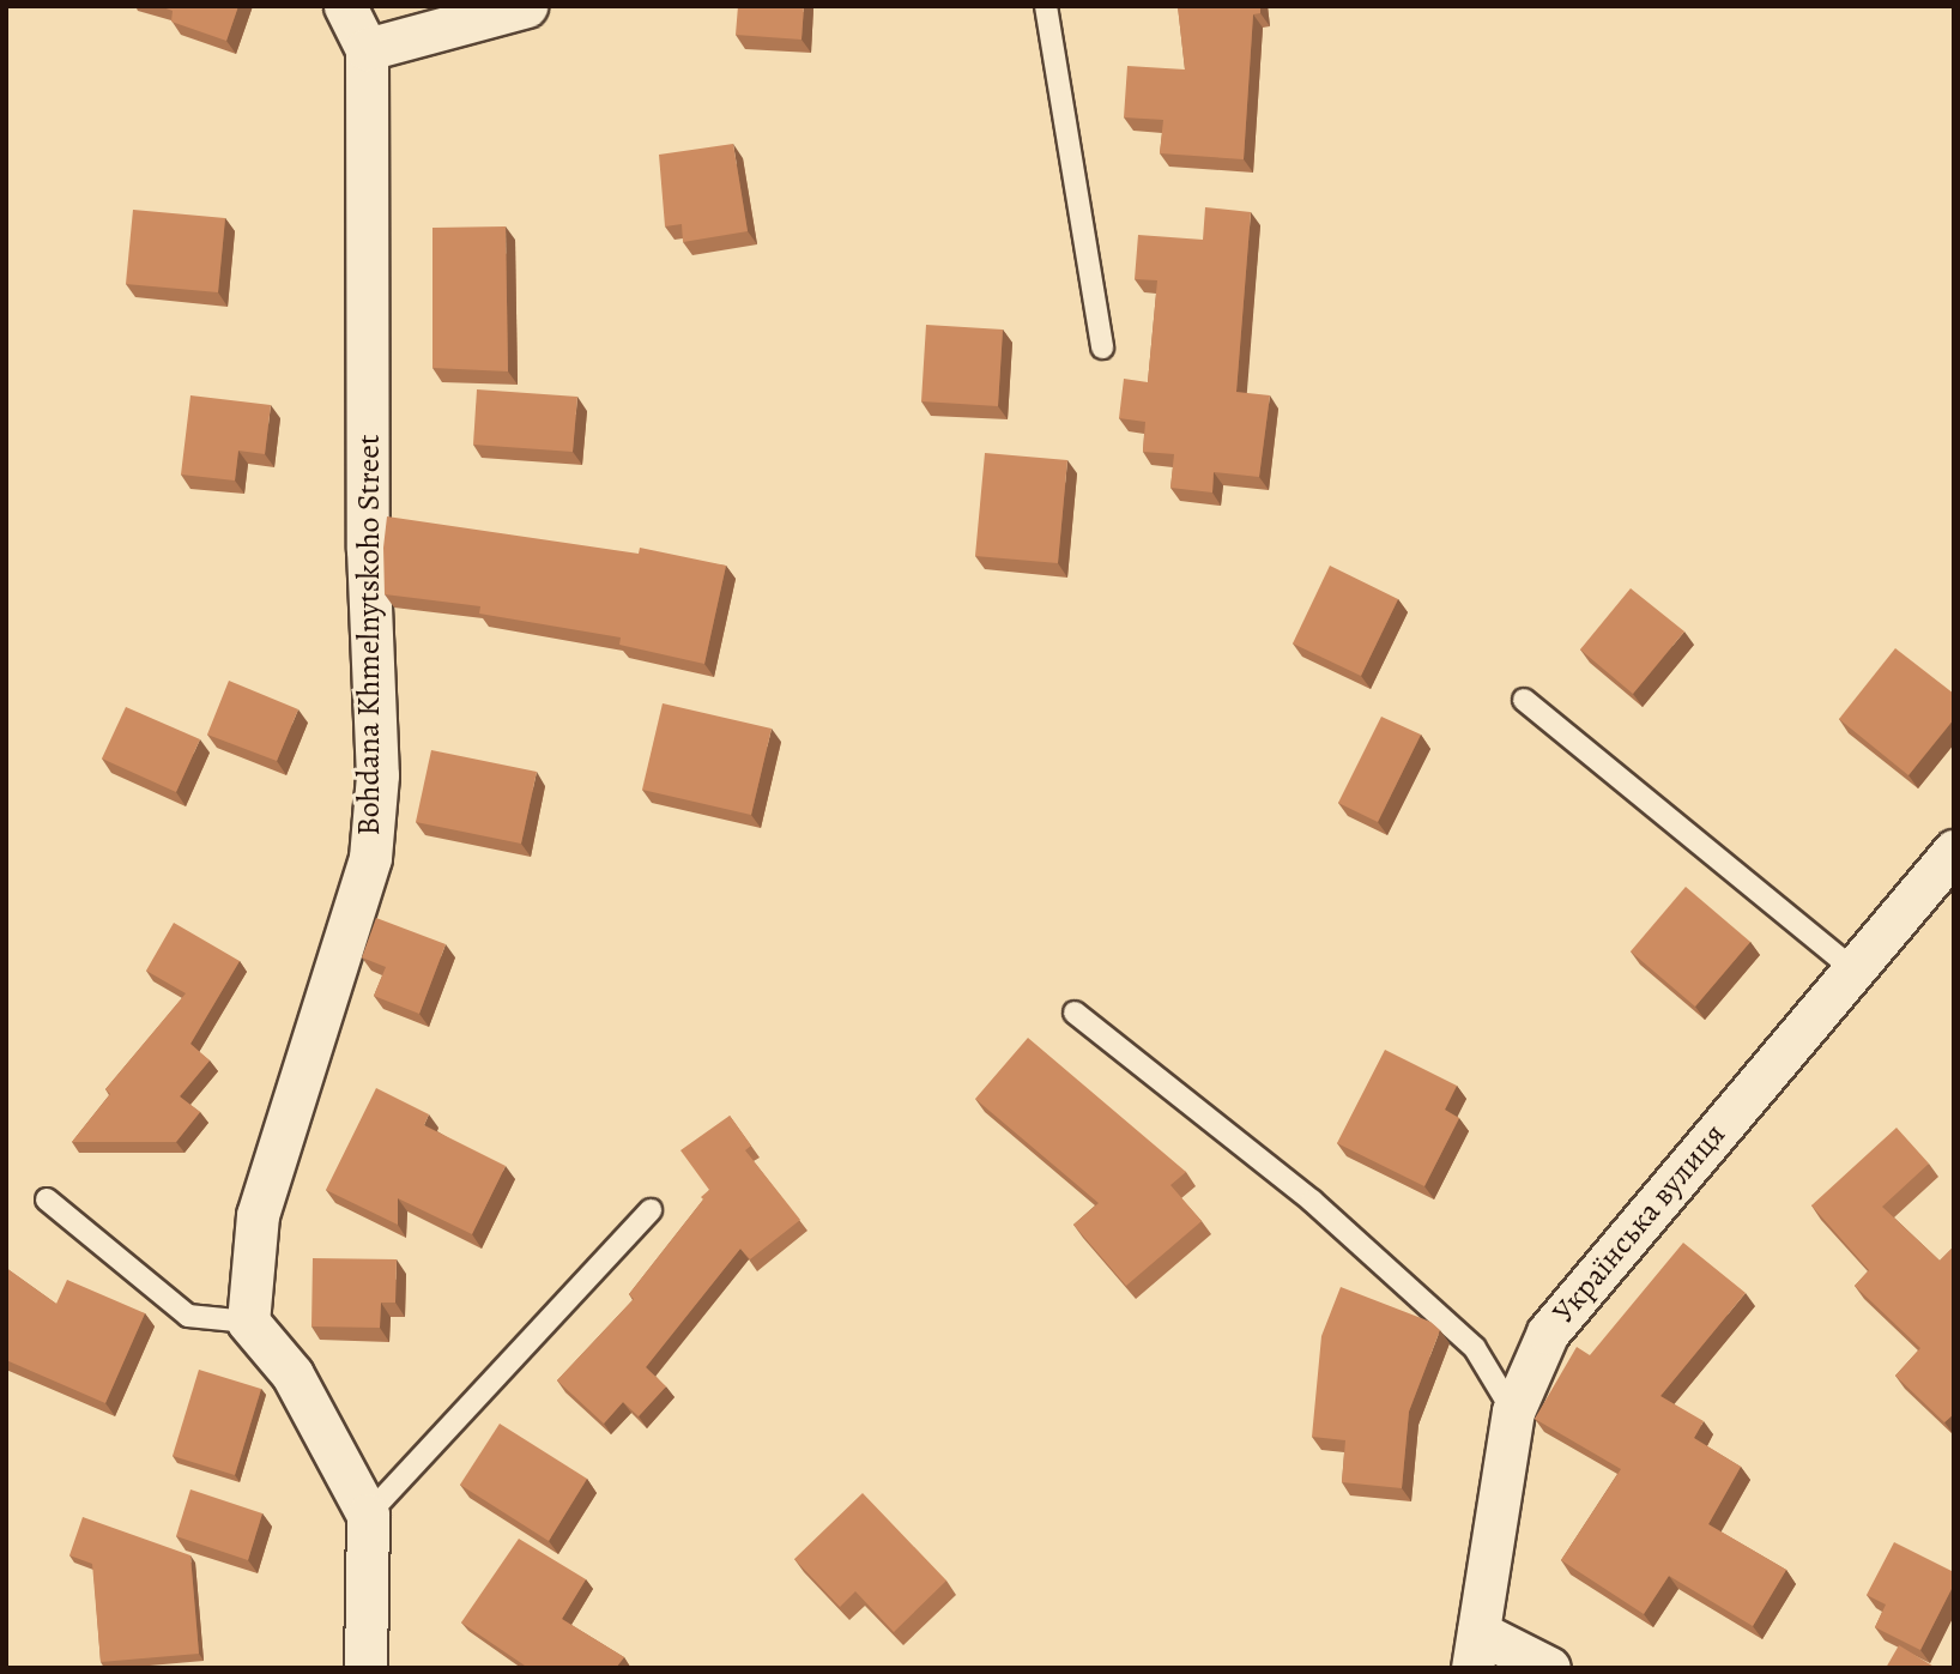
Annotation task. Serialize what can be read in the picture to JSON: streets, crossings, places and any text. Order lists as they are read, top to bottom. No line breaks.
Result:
{"streets":{"street":["Bohdana Khmelnytskoho Street","Українська вулиця"]}}
